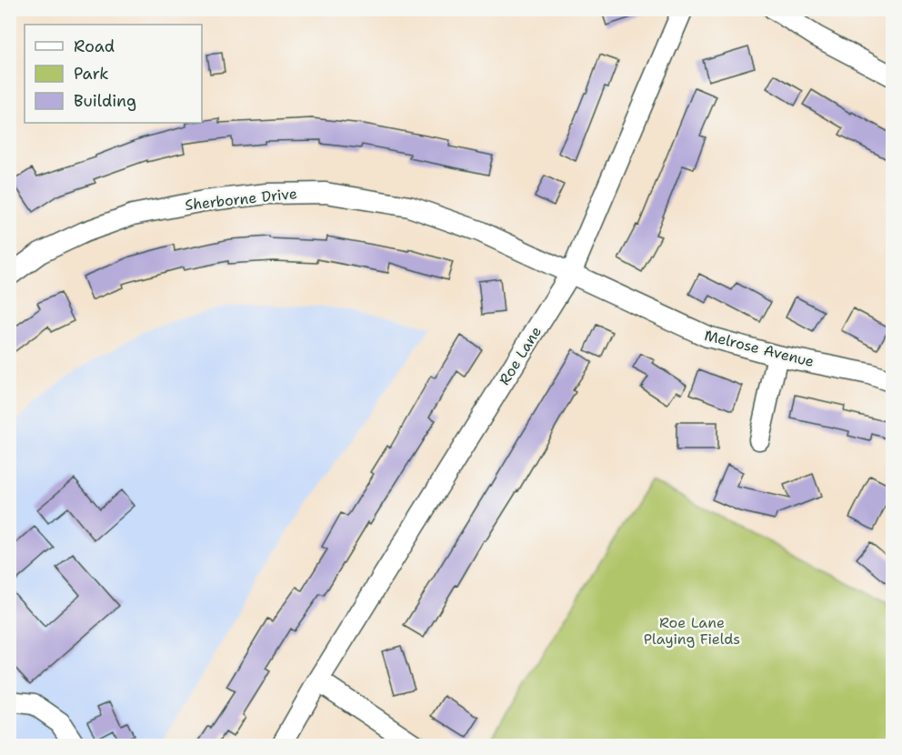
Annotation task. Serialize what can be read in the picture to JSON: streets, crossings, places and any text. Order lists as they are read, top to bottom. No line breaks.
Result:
{"streets":{"street":["Sherborne Drive","Melrose Avenue","Roe Lane"]},"crossings":[["Sherborne Drive","Melrose Avenue"],["Sherborne Drive","Roe Lane"],["Melrose Avenue","Roe Lane"]],"parks":["Roe Lane Playing Fields"],"legend":["Road","Park","Building"]}
